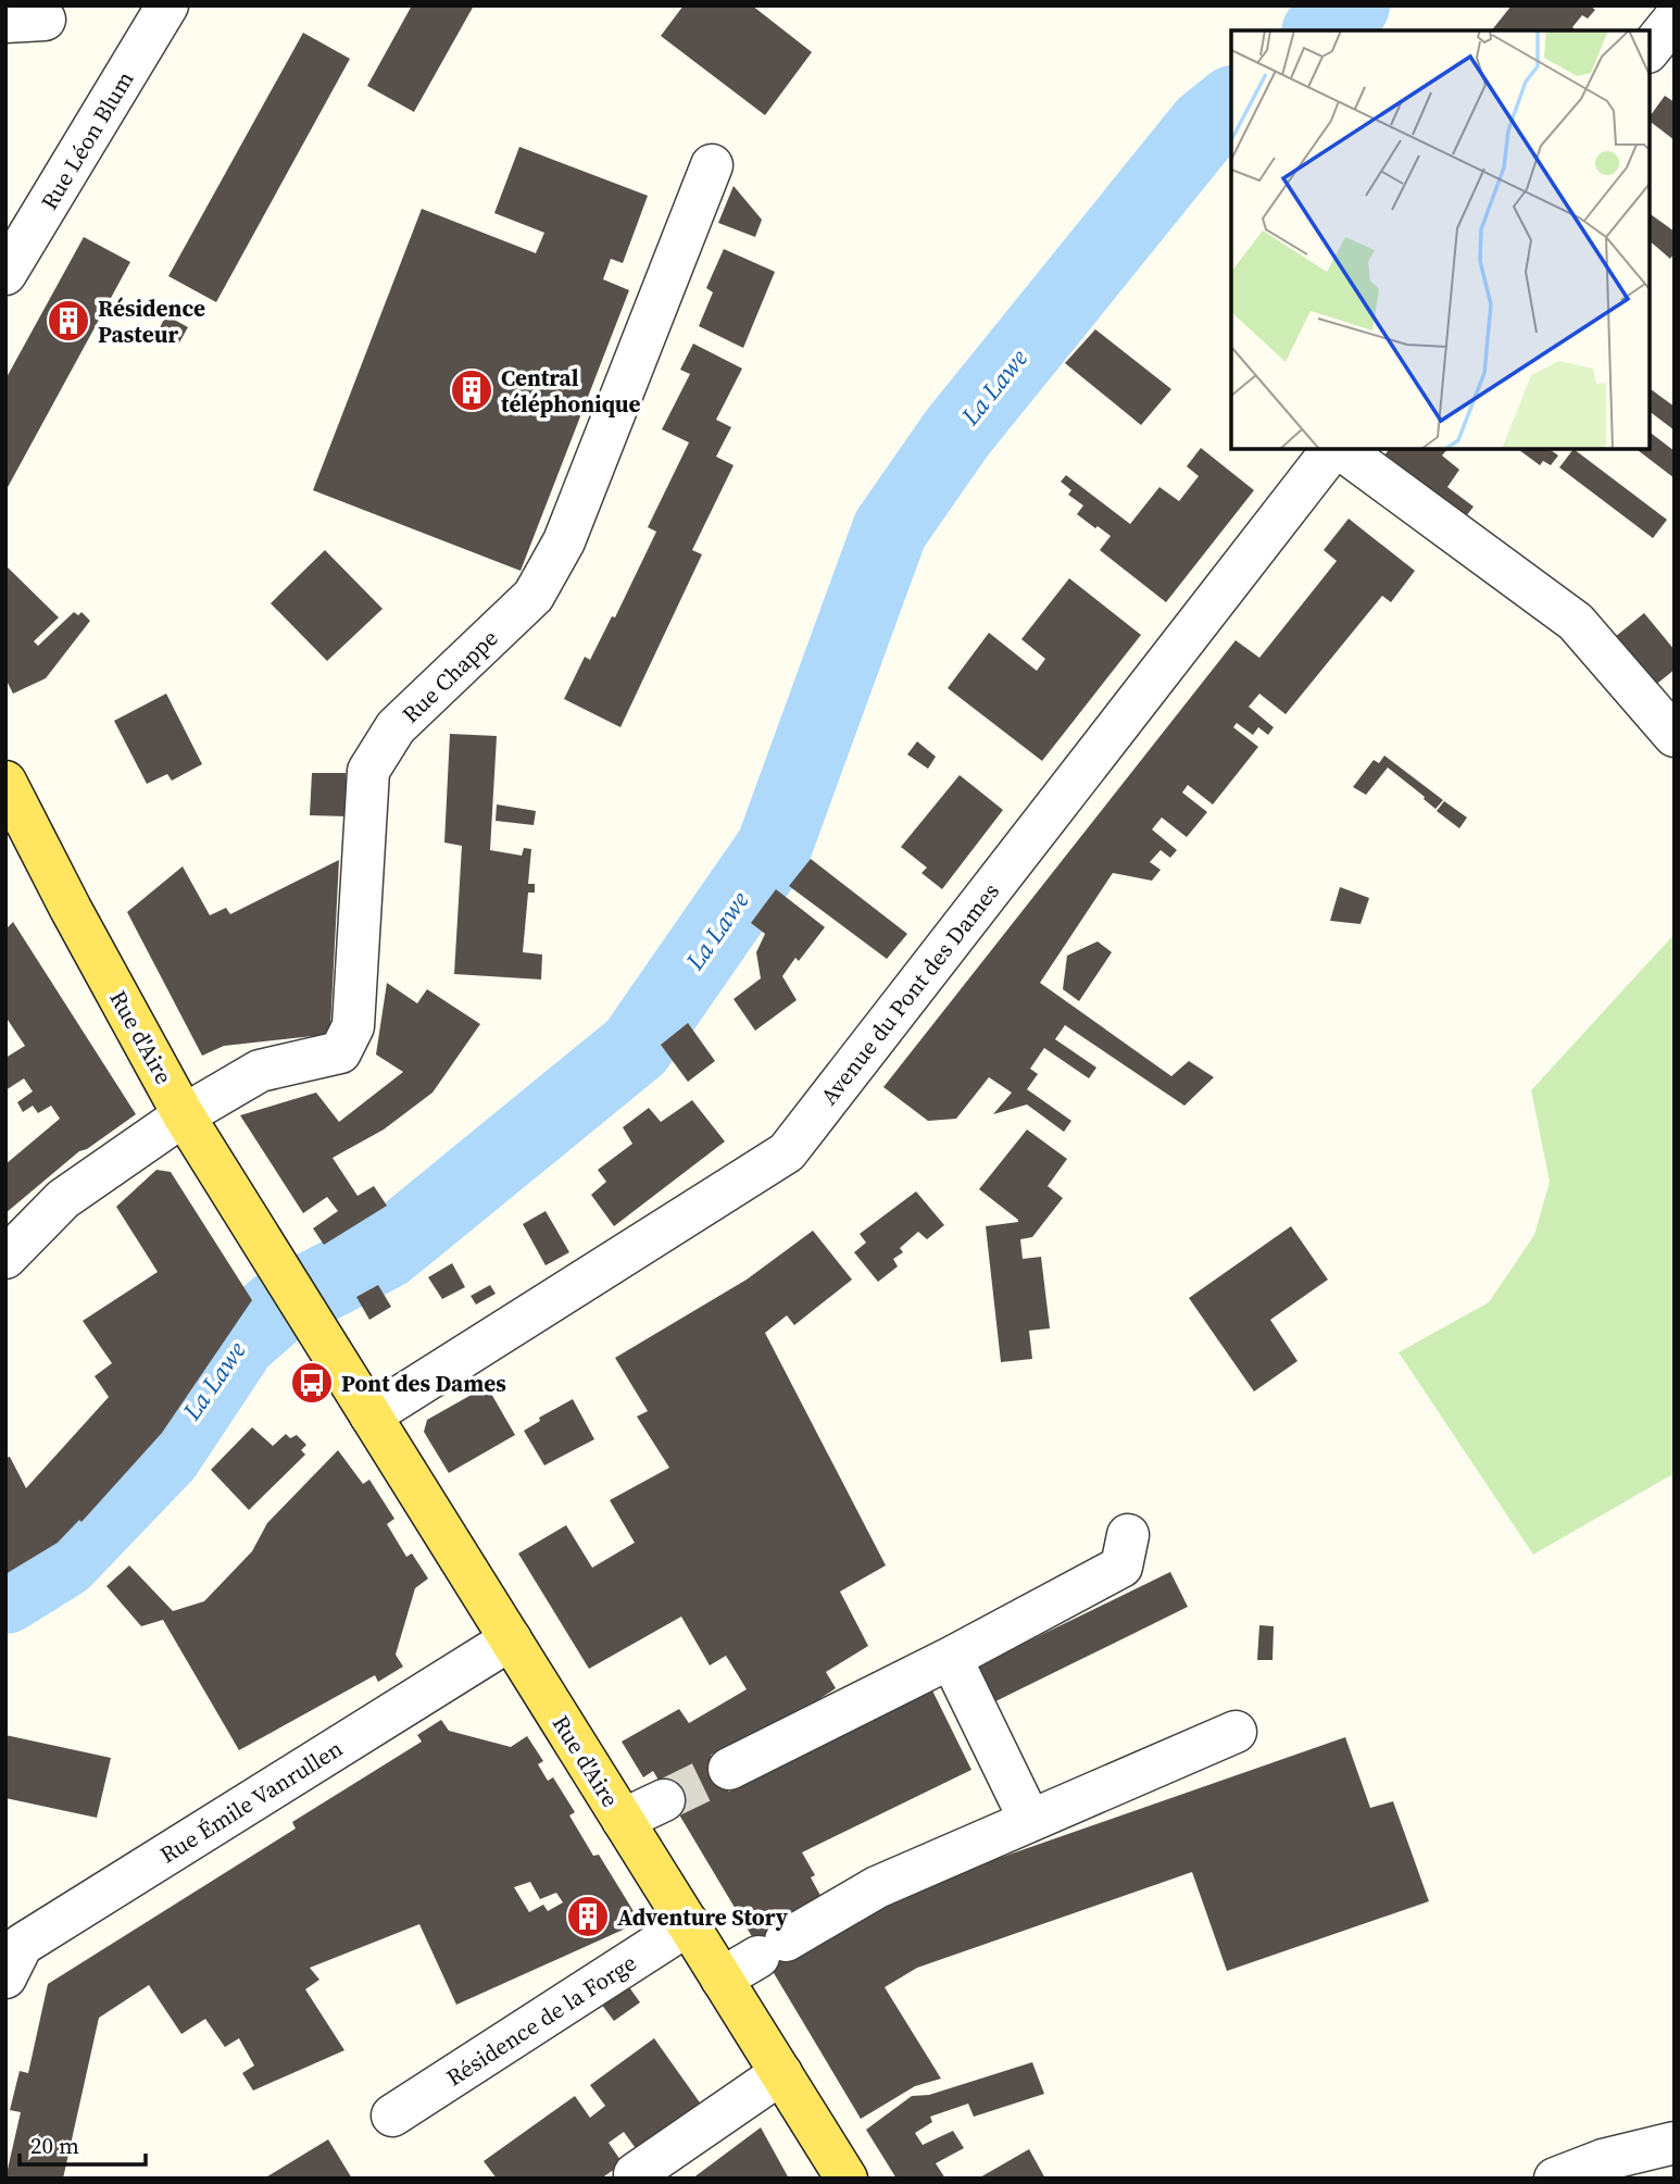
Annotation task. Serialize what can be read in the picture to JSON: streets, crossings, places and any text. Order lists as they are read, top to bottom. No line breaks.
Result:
{"streets":{"main road":["Rue d'Aire"],"street":["Rue Léon Blum","Rue Chappe","Avenue du Pont des Dames","Rue Émile Vanrullen","Résidence de la Forge"]},"crossings":[["Rue Chappe","Rue d'Aire"],["Avenue du Pont des Dames","Rue d'Aire"],["Rue d'Aire","Rue Émile Vanrullen"],["Rue d'Aire","Résidence de la Forge"]],"water":["La Lawe"],"places":{"building":["Résidence Pasteur","Central téléphonique","Adventure Story"],"bus stop":["Pont des Dames"]},"scale_bar":"20 m"}
